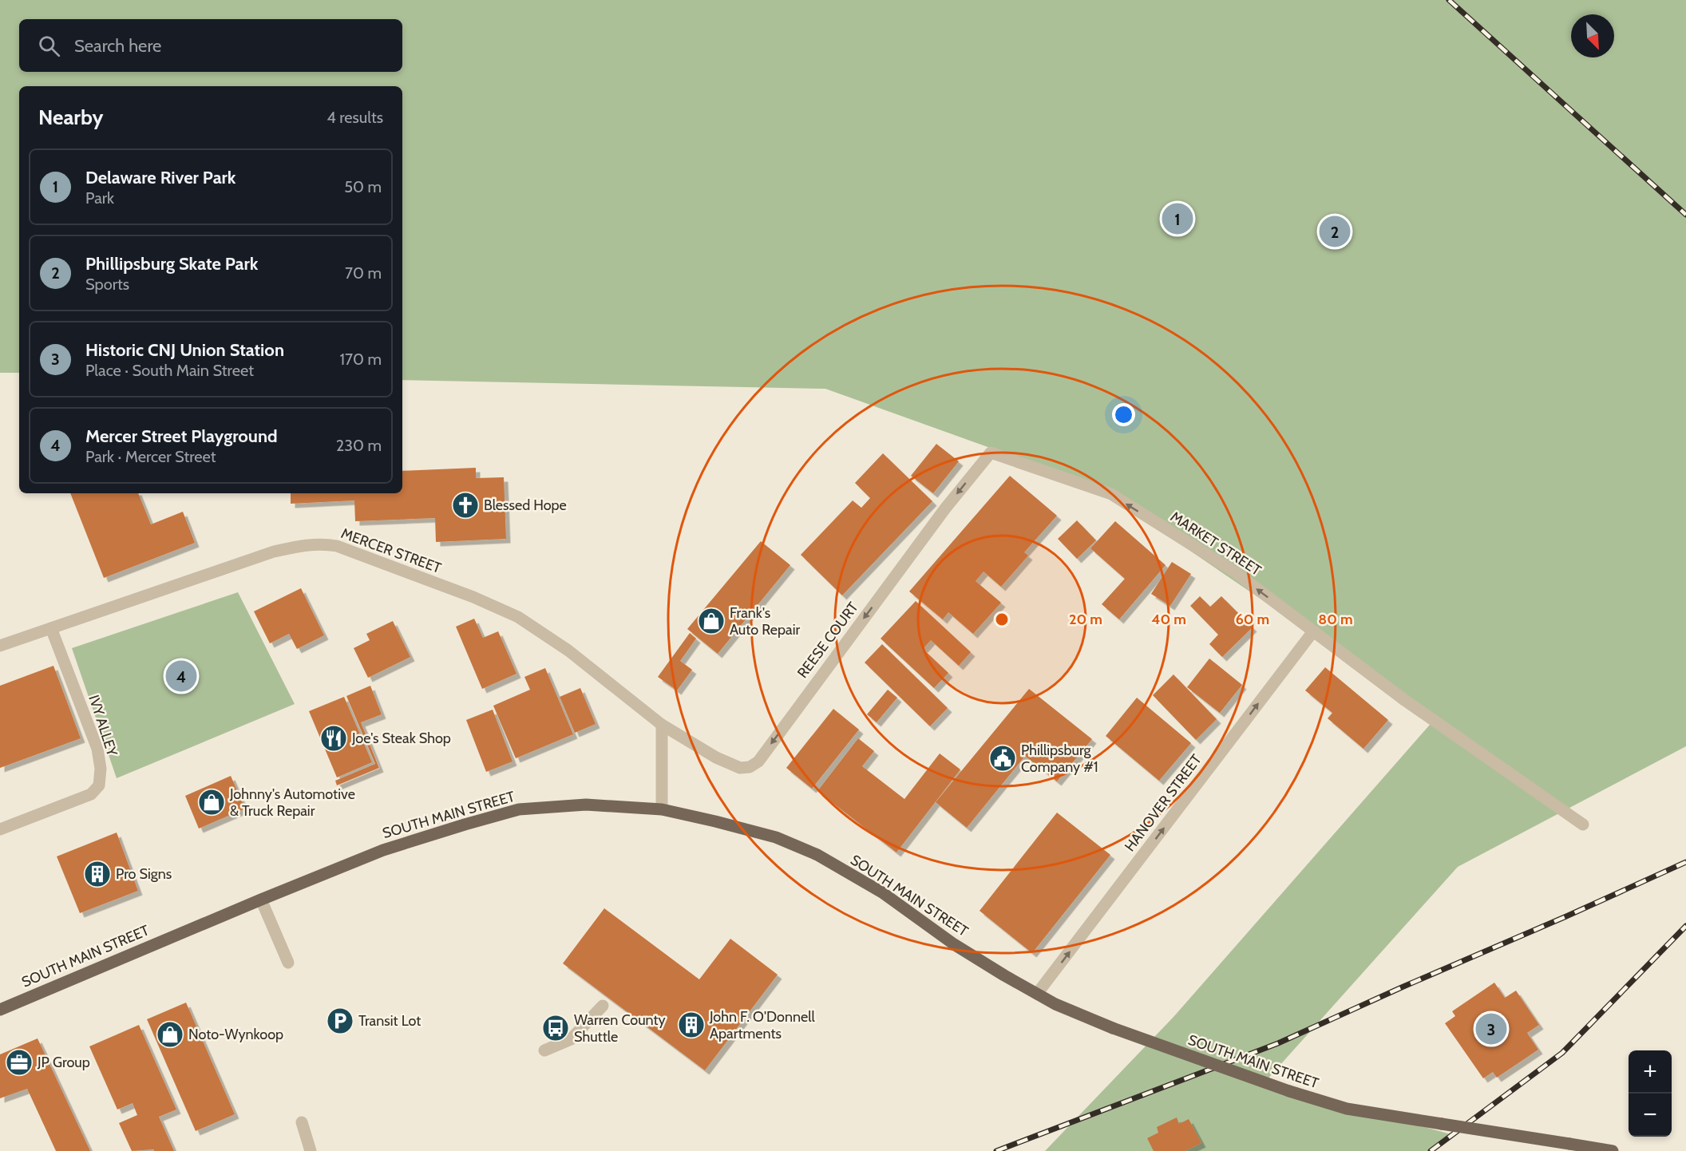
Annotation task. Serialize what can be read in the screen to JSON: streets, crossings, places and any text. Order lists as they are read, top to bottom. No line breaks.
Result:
{"streets":{"main road":["SOUTH MAIN STREET"],"street":["MARKET STREET","MERCER STREET","REESE COURT","IVY ALLEY","HANOVER STREET"]},"crossings":[["MARKET STREET","REESE COURT"],["MARKET STREET","HANOVER STREET"],["MERCER STREET","REESE COURT"],["MERCER STREET","IVY ALLEY"],["HANOVER STREET","SOUTH MAIN STREET"]],"one_way":["MARKET STREET","REESE COURT","HANOVER STREET"],"places":{"church":["Blessed Hope"],"shop":["Frank's Auto Repair","Johnny's Automotive & Truck Repair","Noto-Wynkoop"],"restaurant":["Joe's Steak Shop"],"public building":["Phillipsburg Company #1"],"building":["Pro Signs","John F. O'Donnell Apartments"],"parking":["Transit Lot"],"bus stop":["Warren County Shuttle"],"office":["JP Group"]},"north":"bottom right","page":{"search":"Search here","heading":["Nearby","4 results"],"list":[{"mark":"1","name":"Delaware River Park","note":"Park","value":"50 m"},{"mark":"2","name":"Phillipsburg Skate Park","note":"Sports","value":"70 m"},{"mark":"3","name":"Historic CNJ Union Station","note":"Place · South Main Street","value":"170 m"},{"mark":"4","name":"Mercer Street Playground","note":"Park · Mercer Street","value":"230 m"}],"pins":["1","2","4","3"],"map_buttons":["+","−"]},"rings":["20 m","40 m","60 m","80 m"]}
